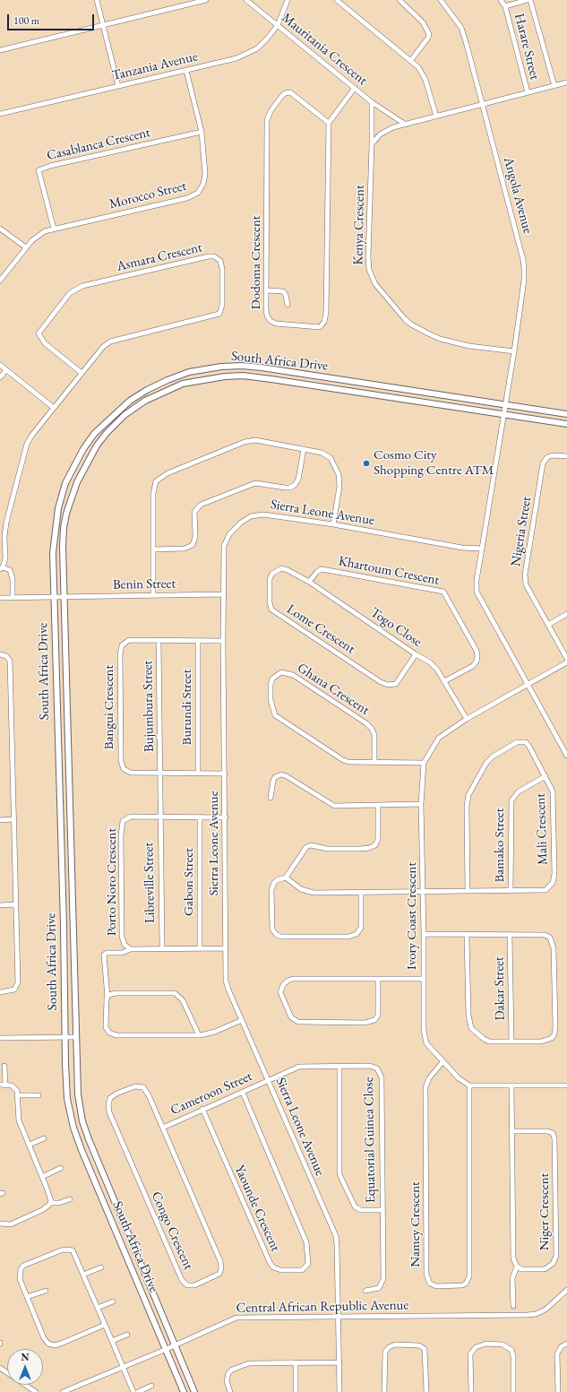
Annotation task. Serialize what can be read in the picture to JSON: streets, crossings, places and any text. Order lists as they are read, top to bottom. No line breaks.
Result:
{"streets":{"street":["Harare Street","Mauritania Crescent","Tanzania Avenue","Casablanca Crescent","Morocco Street","Angola Avenue","Kenya Crescent","Asmara Crescent","Dodoma Crescent","South Africa Drive","Sierra Leone Avenue","Nigeria Street","Khartoum Crescent","Benin Street","Togo Close","Lome Crescent","Ghana Crescent","Bujumbura Street","Bangui Crescent","Burundi Street","Mali Crescent","Bamako Street","Porto Noro Crescent","Gabon Street","Libreville Street","Ivory Coast Crescent","Dakar Street","Cameroon Street","Equatorial Guinea Close","Yaounde Crescent","Niger Crescent","Namey Crescent","Congo Crescent","Central African Republic Avenue"]},"crossings":[["Mauritania Crescent","Tanzania Avenue"],["Mauritania Crescent","Kenya Crescent"],["Tanzania Avenue","Morocco Street"],["Casablanca Crescent","Morocco Street"],["Angola Avenue","Kenya Crescent"],["Angola Avenue","South Africa Drive"],["South Africa Drive","Benin Street"],["South Africa Drive","Central African Republic Avenue"],["Sierra Leone Avenue","Benin Street"],["Sierra Leone Avenue","Bangui Crescent"],["Sierra Leone Avenue","Porto Noro Crescent"],["Sierra Leone Avenue","Cameroon Street"],["Sierra Leone Avenue","Equatorial Guinea Close"],["Sierra Leone Avenue","Central African Republic Avenue"],["Khartoum Crescent","Togo Close"],["Khartoum Crescent","Lome Crescent"],["Togo Close","Lome Crescent"],["Ghana Crescent","Ivory Coast Crescent"],["Bujumbura Street","Bangui Crescent"],["Bujumbura Street","Porto Noro Crescent"],["Bujumbura Street","Libreville Street"],["Bangui Crescent","Burundi Street"],["Mali Crescent","Bamako Street"],["Mali Crescent","Ivory Coast Crescent"],["Porto Noro Crescent","Gabon Street"],["Porto Noro Crescent","Libreville Street"],["Ivory Coast Crescent","Namey Crescent"],["Cameroon Street","Equatorial Guinea Close"],["Cameroon Street","Yaounde Crescent"],["Cameroon Street","Congo Crescent"]],"places":["Cosmo City Shopping Centre ATM"],"scale_bar":"100 m","north":"top"}
